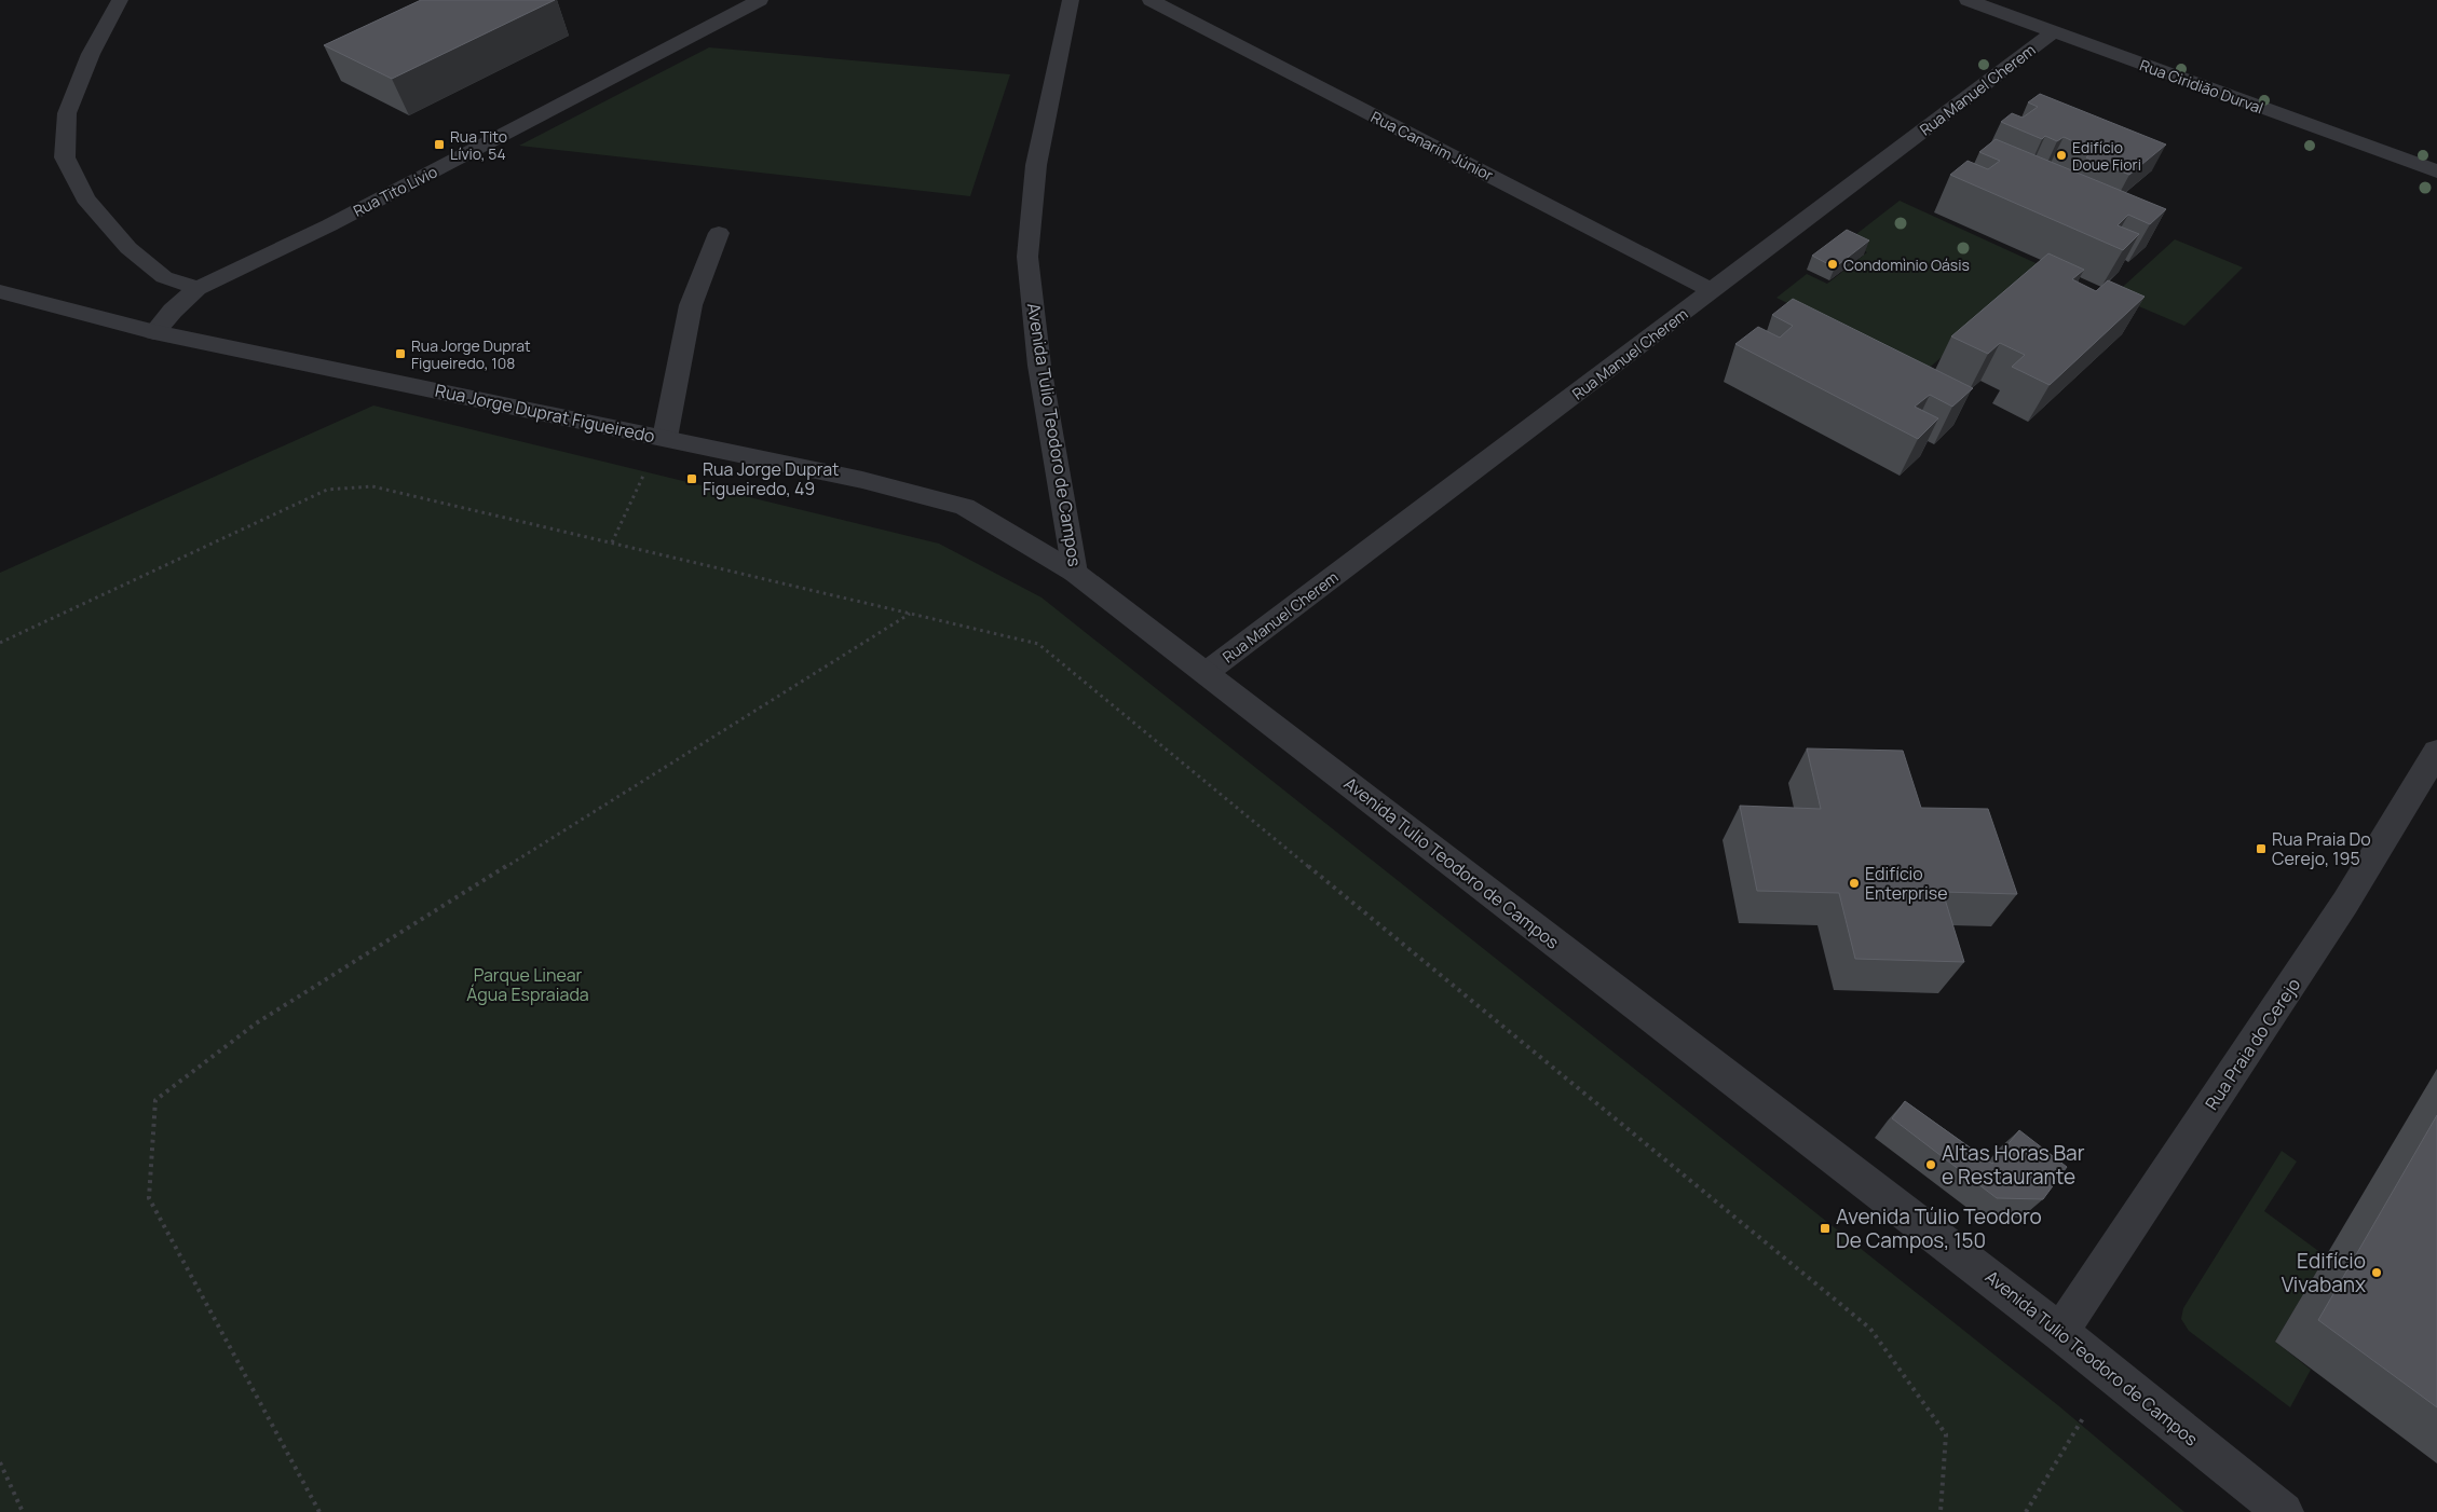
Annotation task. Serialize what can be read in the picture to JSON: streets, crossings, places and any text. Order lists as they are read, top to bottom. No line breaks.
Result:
{"streets":{"street":["Rua Ciridião Durval","Rua Manuel Cherem","Rua Canarim Júnior","Rua Tito Lívio","Rua Jorge Duprat Figueiredo","Avenida Tulio Teodoro de Campos","Rua Praia do Cerejo"]},"crossings":[["Rua Ciridião Durval","Rua Manuel Cherem"],["Rua Manuel Cherem","Rua Canarim Júnior"],["Rua Manuel Cherem","Avenida Tulio Teodoro de Campos"],["Rua Tito Lívio","Rua Jorge Duprat Figueiredo"],["Rua Jorge Duprat Figueiredo","Avenida Tulio Teodoro de Campos"],["Avenida Tulio Teodoro de Campos","Rua Praia do Cerejo"]],"parks":["Parque Linear Água Espraiada"],"places":{"transit":["Rua Tito Lívio, 54","Rua Jorge Duprat Figueiredo, 108","Rua Jorge Duprat Figueiredo, 49","Rua Praia Do Cerejo, 195","Avenida Túlio Teodoro De Campos, 150"],"other":["Edifício Doue Fiori","Condomìnio Oásis","Edifício Enterprise","Altas Horas Bar e Restaurante","Edifício Vivabanx"]}}
